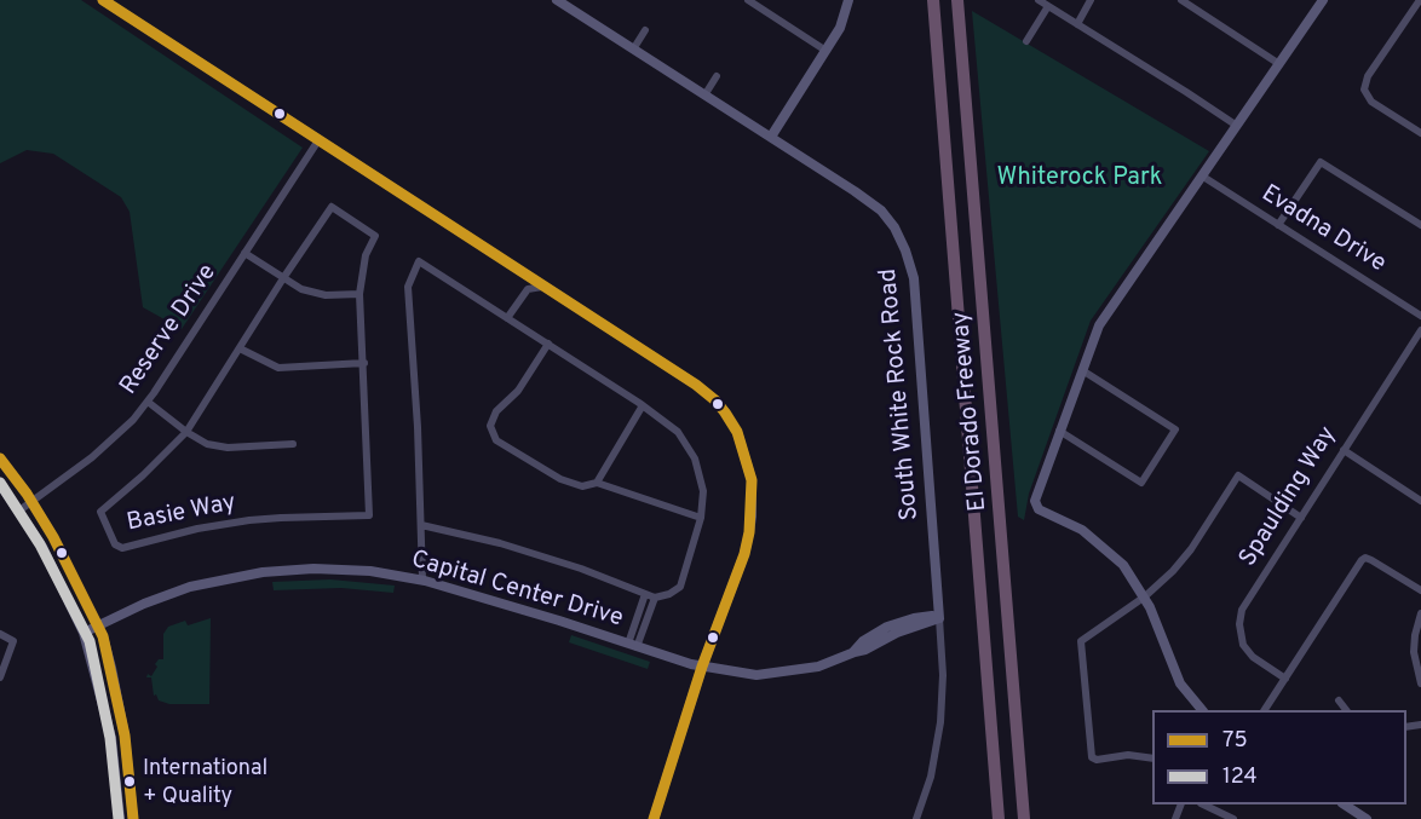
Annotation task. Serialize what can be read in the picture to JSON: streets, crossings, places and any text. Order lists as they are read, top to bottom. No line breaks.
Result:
{"streets":{"highway":["El Dorado Freeway"],"street":["Evadna Drive","Reserve Drive","South White Rock Road","Spaulding Way","Basie Way","Capital Center Drive"]},"crossings":[["South White Rock Road","Capital Center Drive"]],"parks":["Whiterock Park"],"places":["International + Quality"],"lines":["transit line 75","transit line 124"],"legend":["75","124"]}
